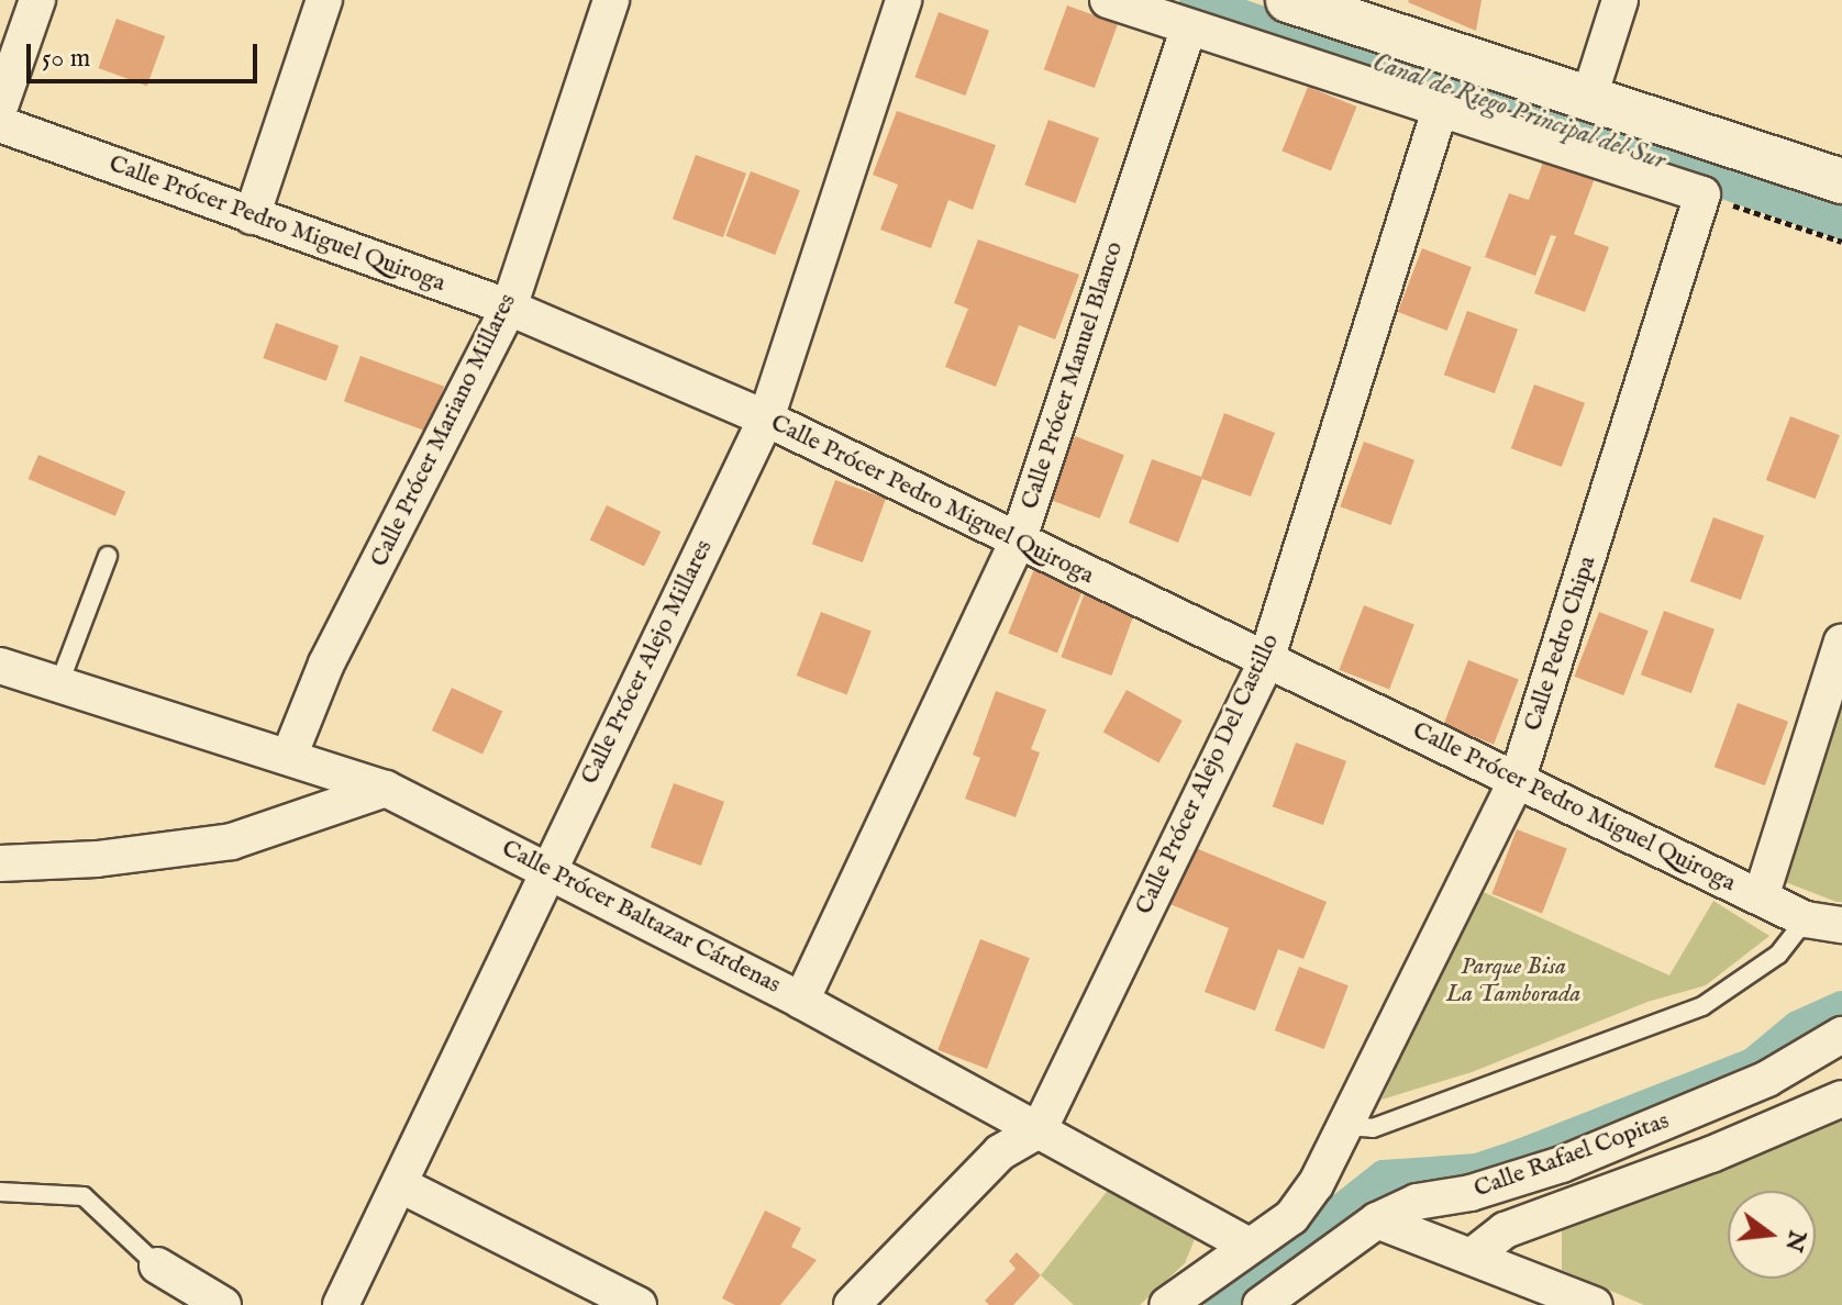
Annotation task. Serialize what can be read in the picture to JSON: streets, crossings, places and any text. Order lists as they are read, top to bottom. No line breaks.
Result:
{"streets":{"street":["Calle Prócer Pedro Miguel Quiroga","Calle Prócer Manuel Blanco","Calle Prócer Mariano Millares","Calle Pedro Chipa","Calle Prócer Alejo Millares","Calle Prócer Alejo Del Castillo","Calle Prócer Baltazar Cárdenas","Calle Rafael Copitas"]},"crossings":[["Calle Prócer Pedro Miguel Quiroga","Calle Prócer Manuel Blanco"],["Calle Prócer Pedro Miguel Quiroga","Calle Prócer Mariano Millares"],["Calle Prócer Pedro Miguel Quiroga","Calle Pedro Chipa"],["Calle Prócer Pedro Miguel Quiroga","Calle Prócer Alejo Millares"],["Calle Prócer Pedro Miguel Quiroga","Calle Prócer Alejo Del Castillo"],["Calle Prócer Manuel Blanco","Calle Prócer Baltazar Cárdenas"],["Calle Prócer Mariano Millares","Calle Prócer Baltazar Cárdenas"],["Calle Pedro Chipa","Calle Prócer Baltazar Cárdenas"],["Calle Prócer Alejo Millares","Calle Prócer Baltazar Cárdenas"],["Calle Prócer Alejo Del Castillo","Calle Prócer Baltazar Cárdenas"]],"water":["Canal de Riego Principal del Sur"],"parks":["Parque Bisa La Tamborada"],"scale_bar":"50 m","north":"right"}
